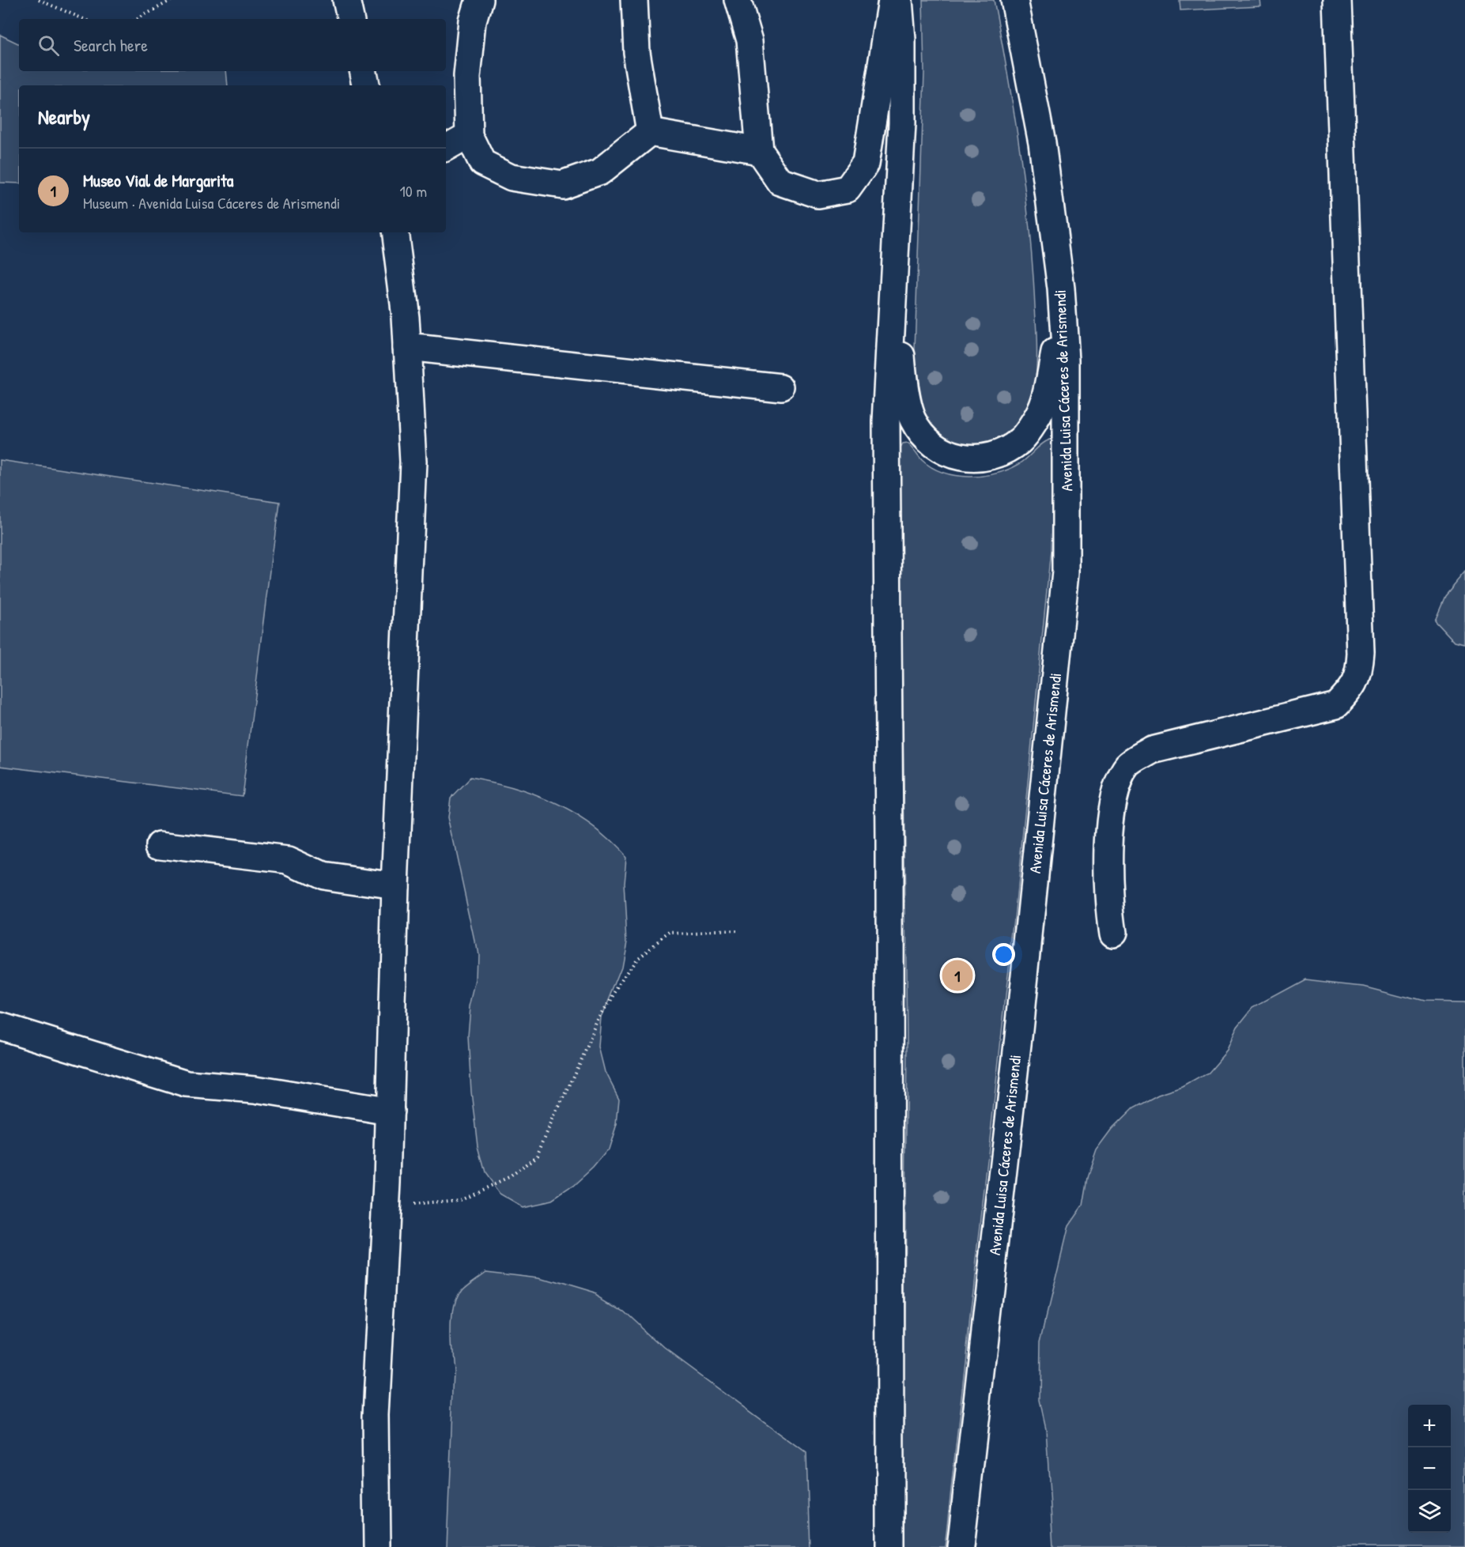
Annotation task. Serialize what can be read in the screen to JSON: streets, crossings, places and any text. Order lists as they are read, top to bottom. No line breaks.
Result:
{"streets":{"main road":["Avenida Luisa Cáceres de Arismendi"]},"page":{"search":"Search here","heading":"Nearby","list":[{"mark":"1","name":"Museo Vial de Margarita","note":"Museum · Avenida Luisa Cáceres de Arismendi","value":"10 m"}],"pins":"1","map_buttons":["+","−"]}}
